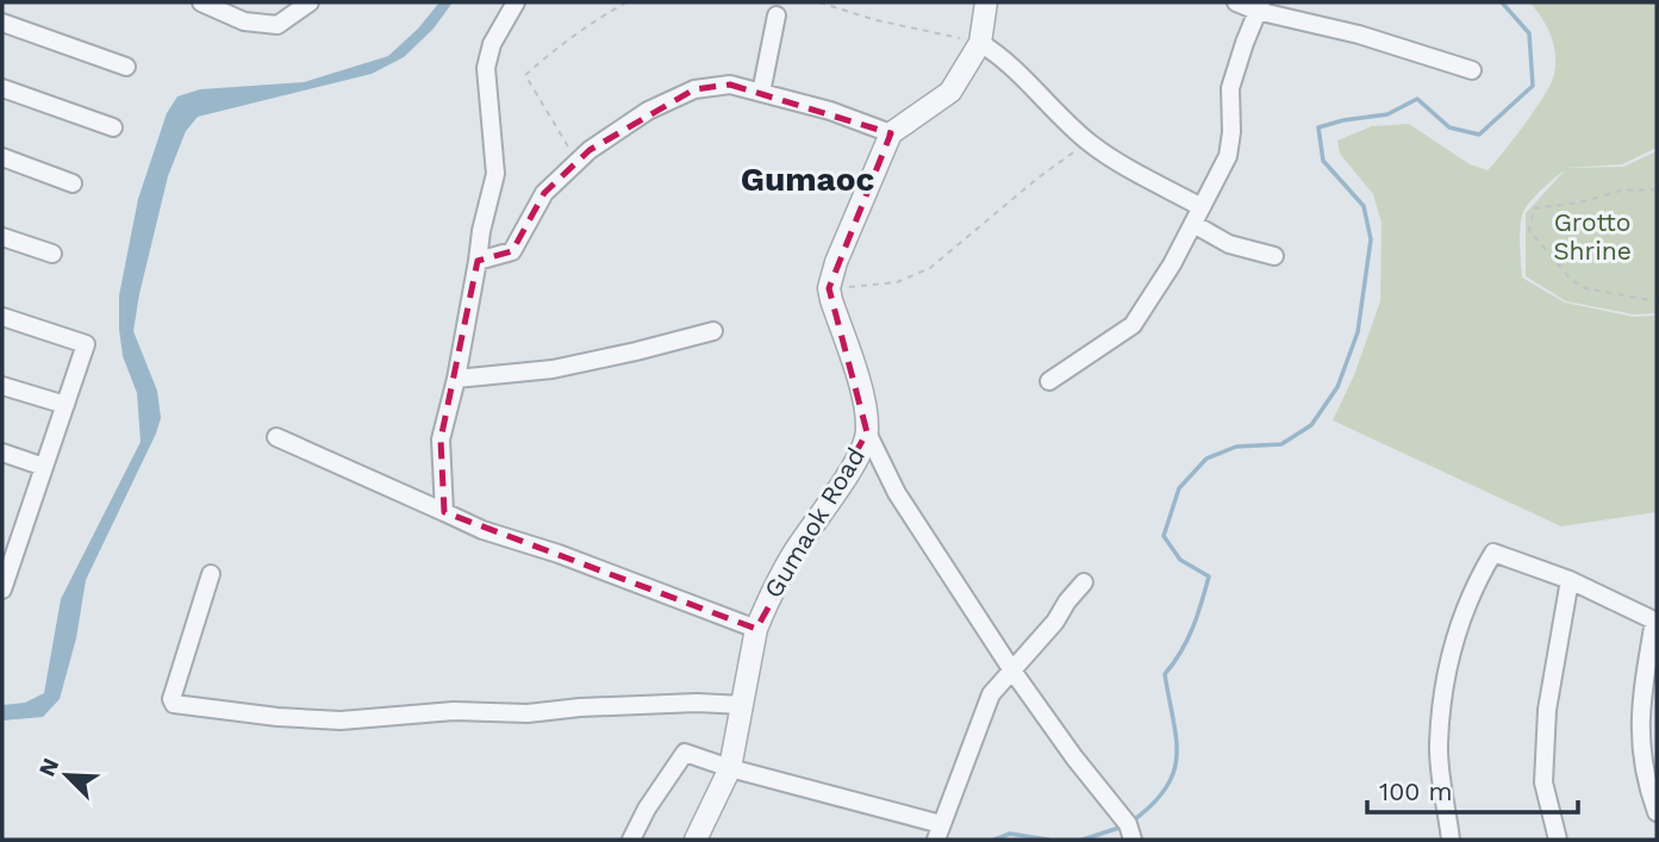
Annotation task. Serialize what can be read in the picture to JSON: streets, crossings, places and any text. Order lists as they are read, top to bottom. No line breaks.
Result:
{"streets":{"street":["Gumaok Road"]},"districts":["Gumaoc"],"parks":["Grotto Shrine"],"scale_bar":"100 m","north":"top left"}
